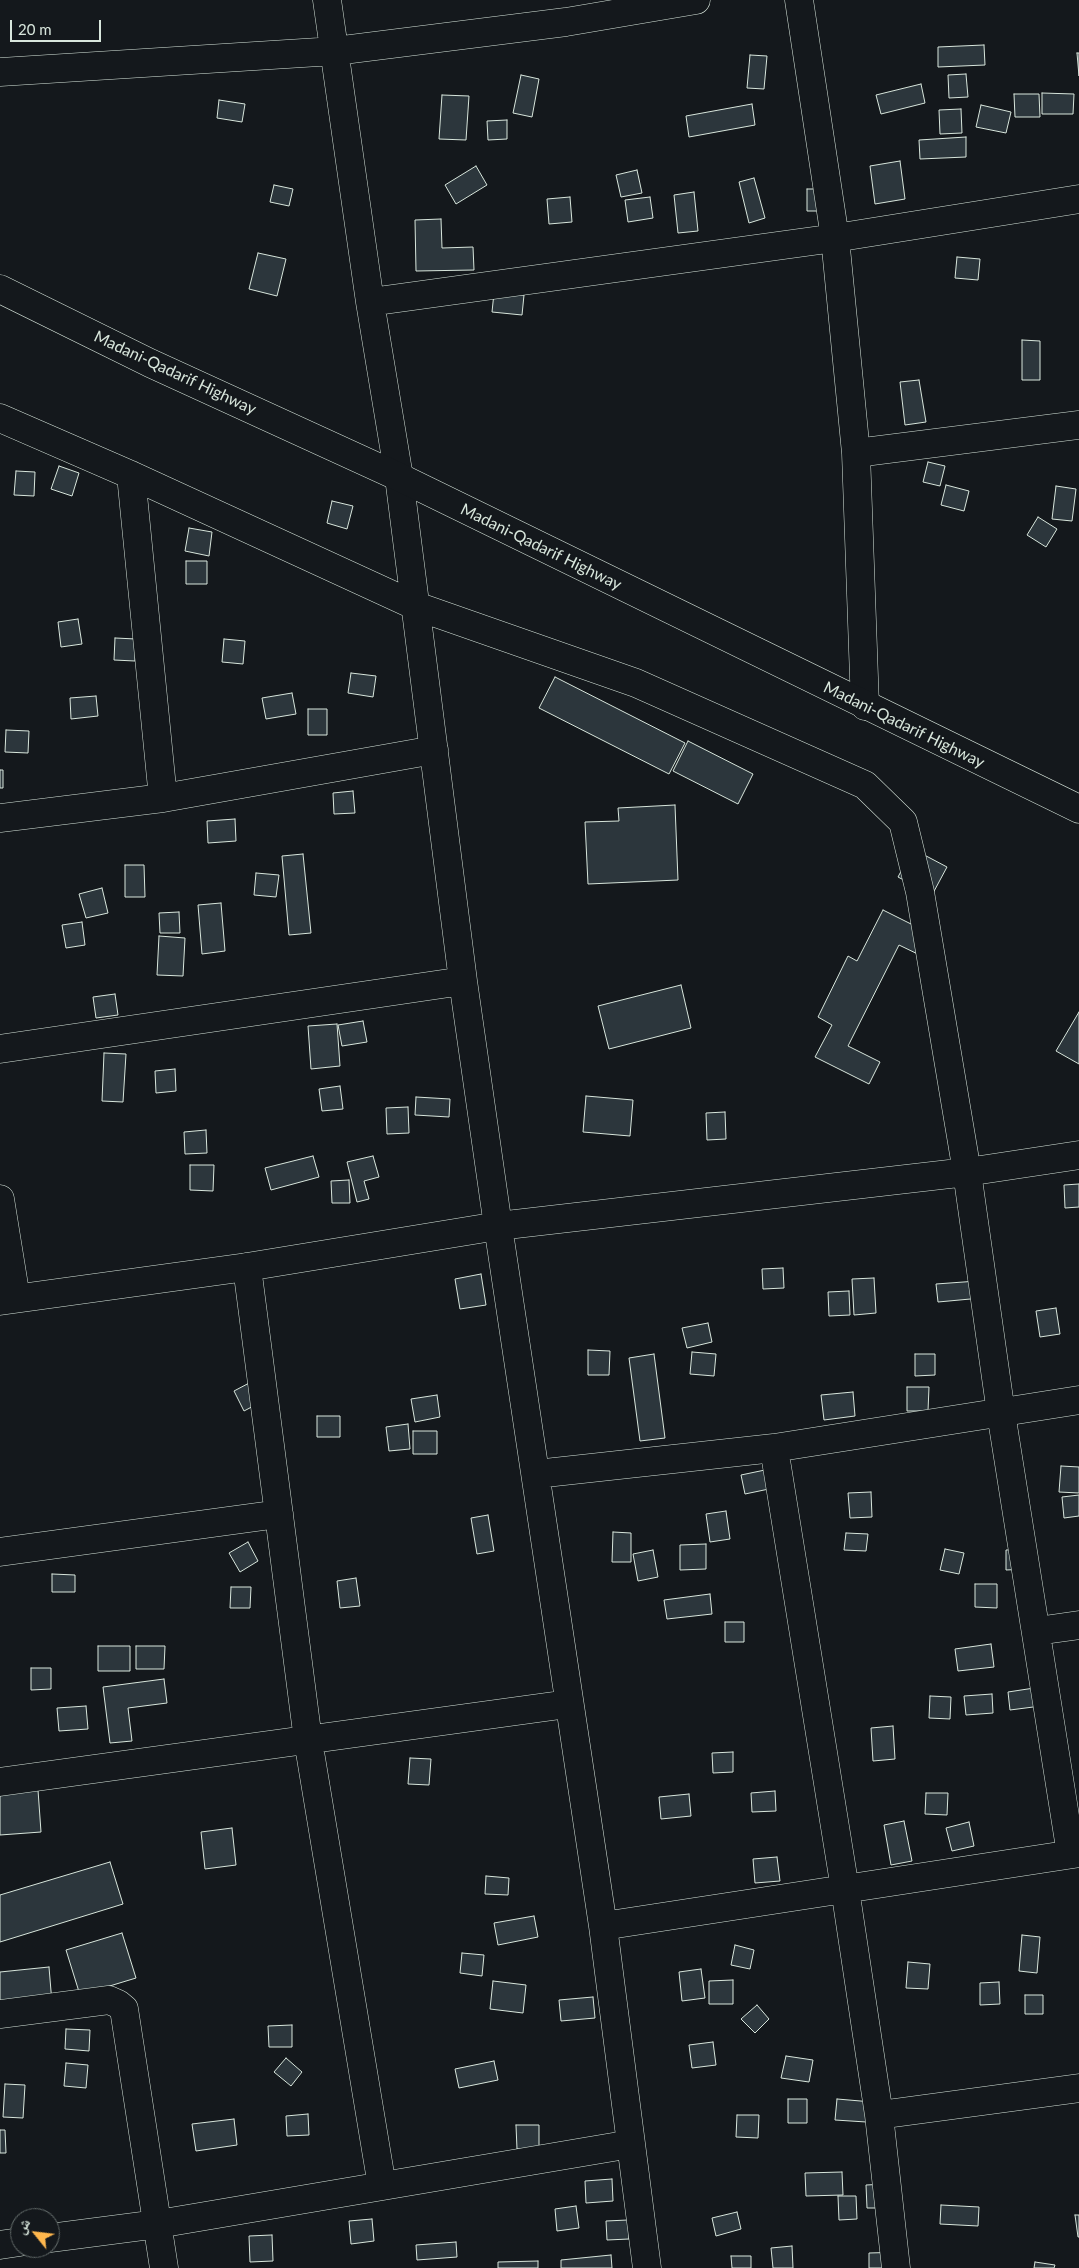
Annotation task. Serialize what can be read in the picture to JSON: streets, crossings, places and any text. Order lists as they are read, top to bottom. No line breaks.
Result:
{"streets":{"main road":["Madani-Qadarif Highway"]},"scale_bar":"20 m","north":"top left"}
